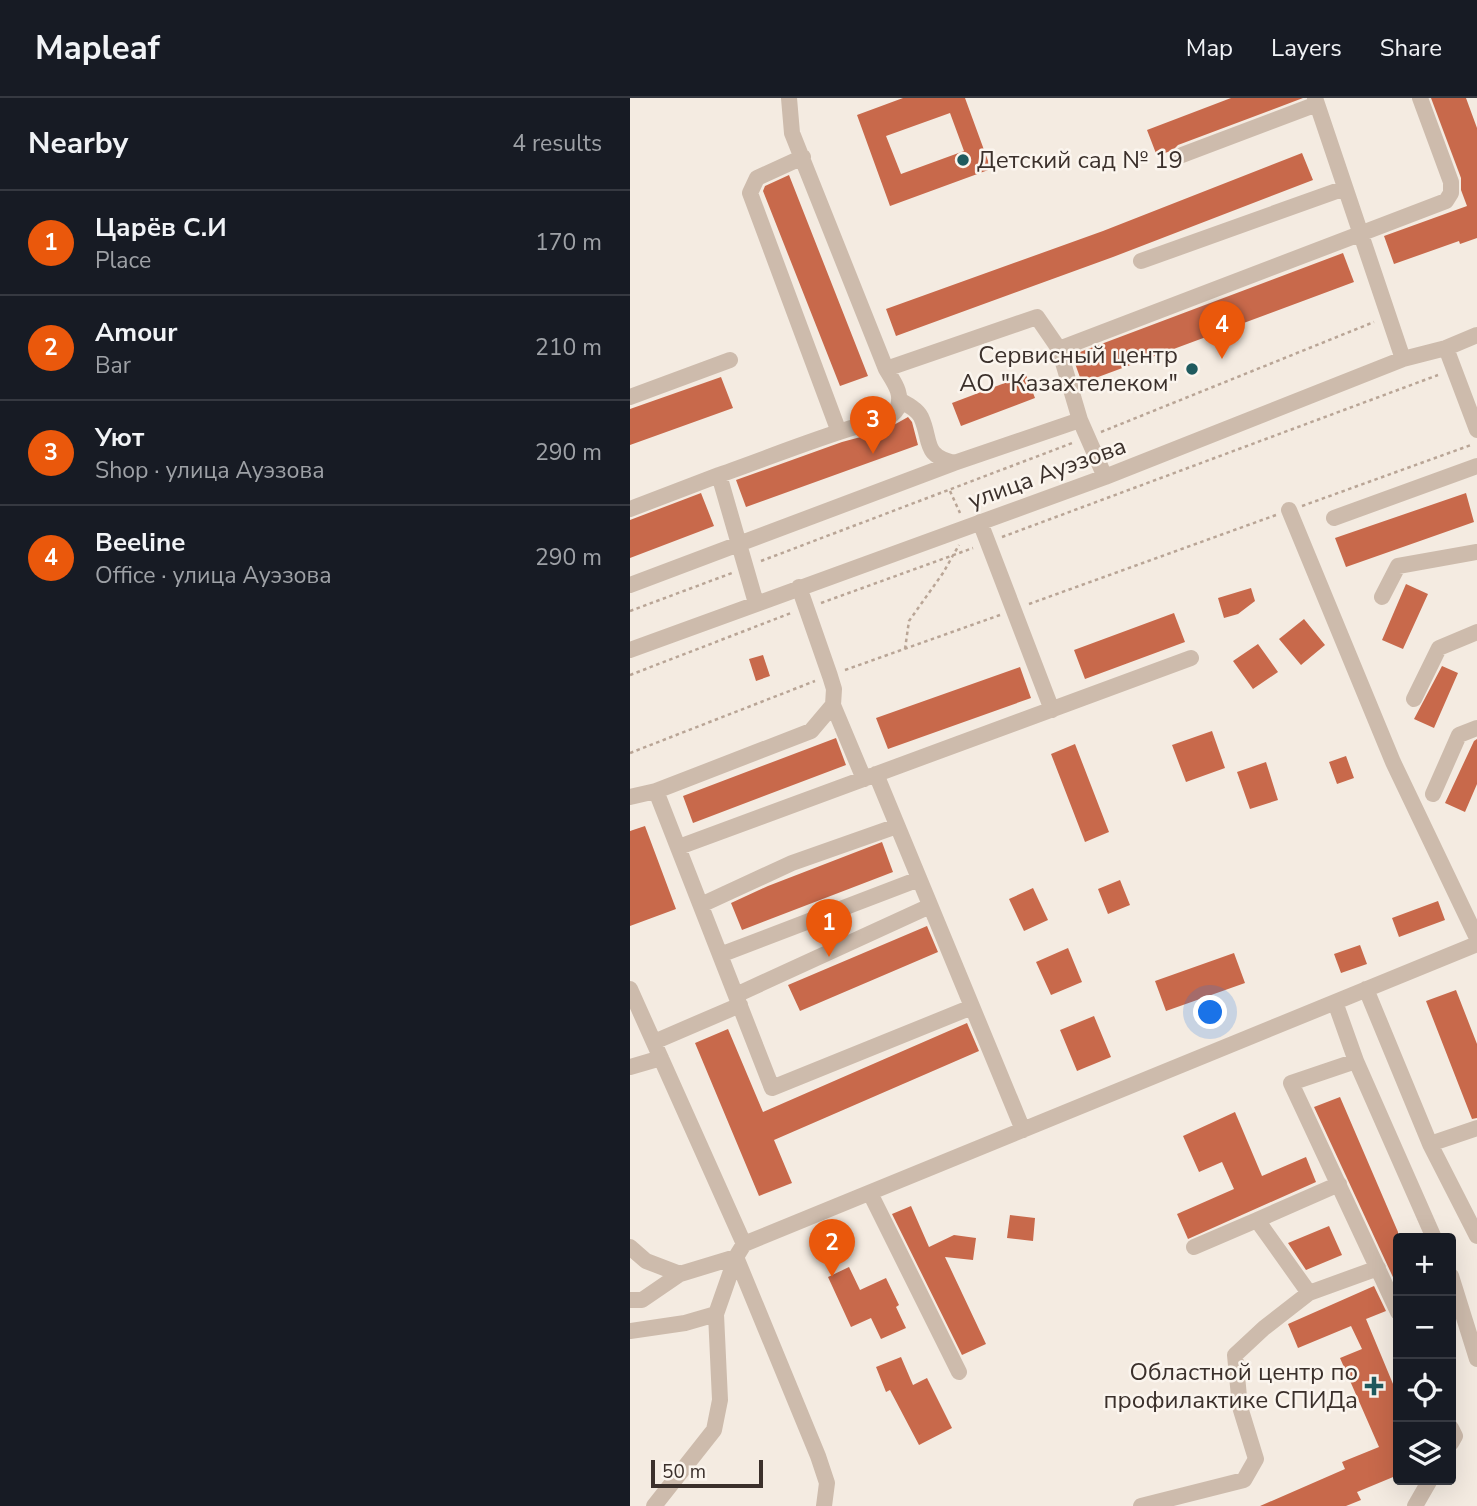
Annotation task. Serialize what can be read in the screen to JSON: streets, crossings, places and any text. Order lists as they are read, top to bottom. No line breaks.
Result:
{"streets":{"street":["улица Ауэзова"]},"places":{"other":["Детский сад № 19","Сервисный центр АО \"Казахтелеком\""],"health":["Областной центр по профилактике СПИДа"]},"scale_bar":"50 m","page":{"header":"Mapleaf","nav":["Map","Layers","Share"],"heading":["Nearby","4 results"],"list":[{"mark":"1","name":"Царёв С.И","note":"Place","value":"170 m"},{"mark":"2","name":"Amour","note":"Bar","value":"210 m"},{"mark":"3","name":"Уют","note":"Shop · улица Ауэзова","value":"290 m"},{"mark":"4","name":"Beeline","note":"Office · улица Ауэзова","value":"290 m"}],"pins":["4","3","1","2"],"map_buttons":["+","−"],"scale":"50 m"}}
